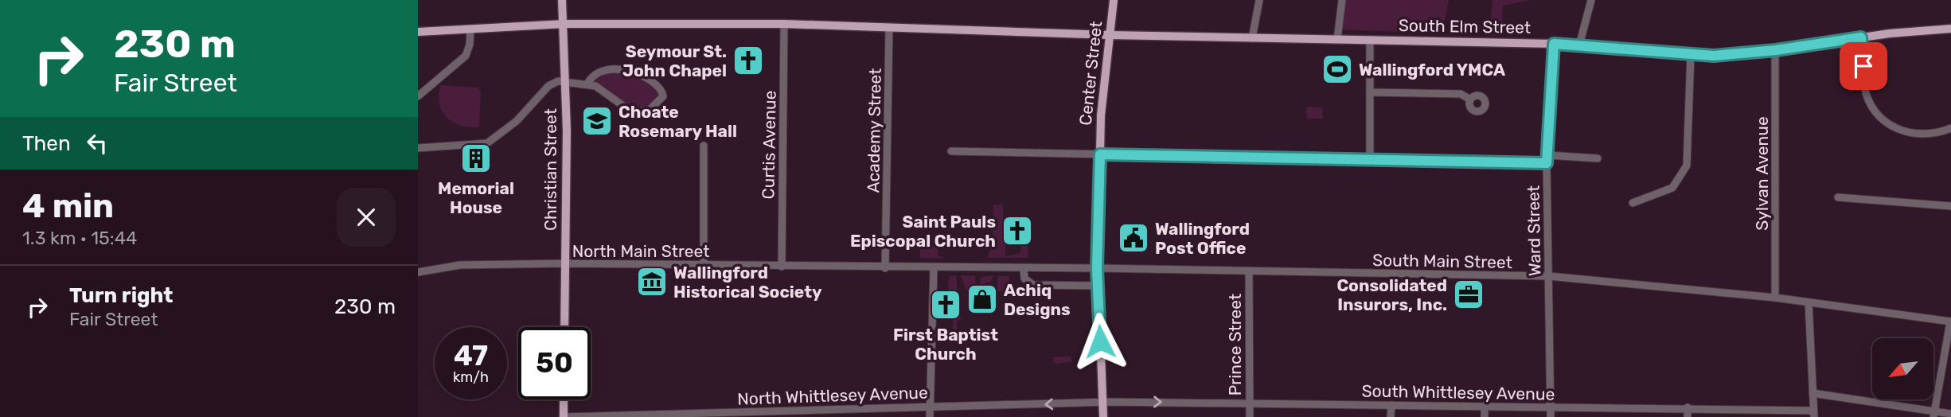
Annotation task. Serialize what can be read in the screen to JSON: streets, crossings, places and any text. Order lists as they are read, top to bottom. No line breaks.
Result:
{"streets":{"main road":["South Elm Street","Center Street","Christian Street"],"street":["Academy Street","Curtis Avenue","Sylvan Avenue","Ward Street","North Main Street","South Main Street","Prince Street","South Whittlesey Avenue","North Whittlesey Avenue"]},"crossings":[["South Elm Street","Center Street"],["South Elm Street","Academy Street"],["South Elm Street","Curtis Avenue"],["South Elm Street","Christian Street"],["South Elm Street","Sylvan Avenue"],["South Elm Street","Ward Street"],["Center Street","North Main Street"],["Center Street","South Main Street"],["Center Street","South Whittlesey Avenue"],["Center Street","North Whittlesey Avenue"],["Academy Street","North Main Street"],["Curtis Avenue","North Main Street"],["Christian Street","North Main Street"],["Sylvan Avenue","South Main Street"],["Ward Street","South Main Street"],["Ward Street","South Whittlesey Avenue"],["North Main Street","South Main Street"],["South Main Street","Prince Street"],["Prince Street","South Whittlesey Avenue"],["South Whittlesey Avenue","North Whittlesey Avenue"]],"places":{"church":["Seymour St. John Chapel","Saint Pauls Episcopal Church","First Baptist Church"],"sports":["Wallingford YMCA"],"school or university":["Choate Rosemary Hall"],"building":["Memorial House"],"public building":["Wallingford Post Office"],"museum":["Wallingford Historical Society"],"office":["Consolidated Insurors, Inc."],"shop":["Achiq Designs"]},"north":"bottom left","page":{"turn":["230 m","Fair Street"],"then":"Then","heading":["4 min","1.3 km · 15:44"],"list":[{"name":"Turn right","note":"Fair Street","value":"230 m"}],"speed":"47 km/h","limit":"50"}}
